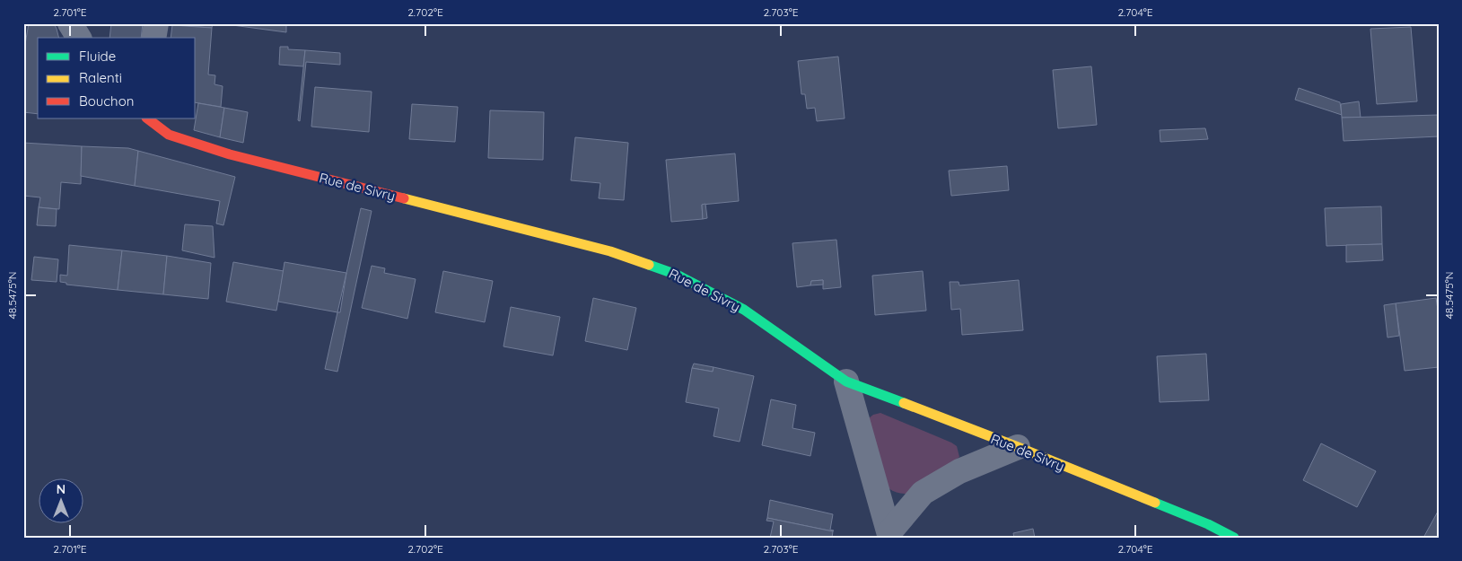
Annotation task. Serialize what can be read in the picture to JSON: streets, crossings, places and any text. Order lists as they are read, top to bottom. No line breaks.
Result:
{"streets":{"street":["Rue de Sivry"]},"legend":["Fluide","Ralenti","Bouchon"],"north":"top","coordinates":["2.701°E","2.702°E","2.703°E","2.704°E","48.5475°N"]}
